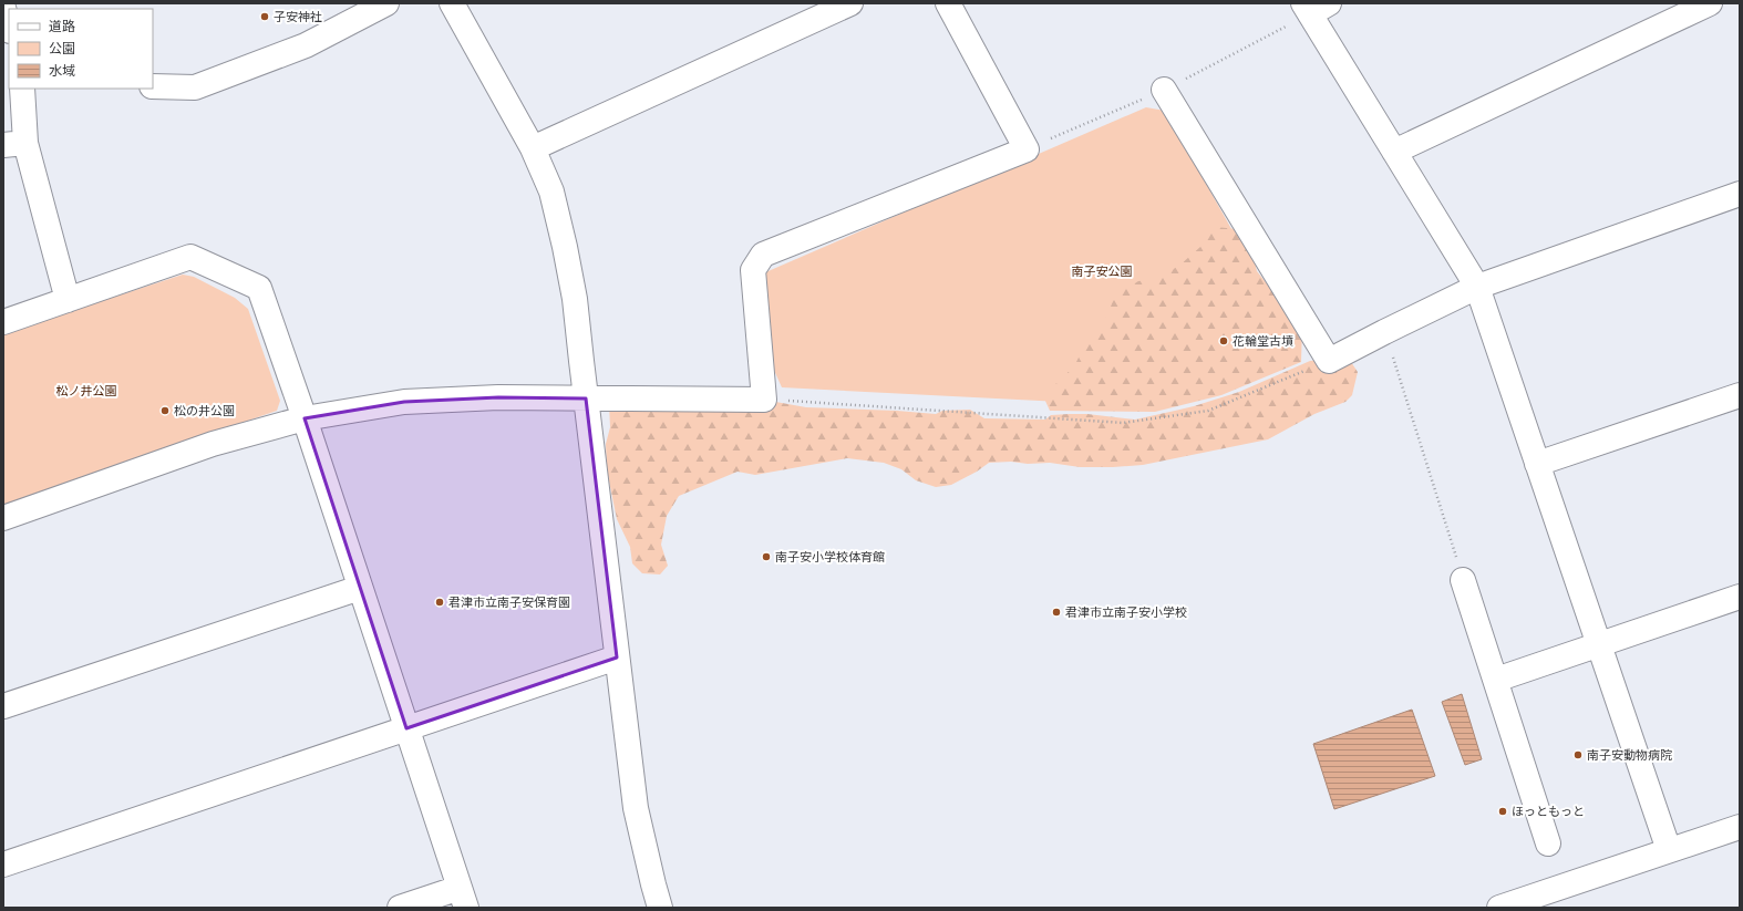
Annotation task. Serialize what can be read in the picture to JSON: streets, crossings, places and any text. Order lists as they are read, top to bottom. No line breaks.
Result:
{"parks":["南子安公園","松ノ井公園"],"places":["子安神社","花輪堂古墳","松の井公園","南子安小学校体育館","君津市立南子安保育園","君津市立南子安小学校","南子安動物病院","ほっともっと"],"legend":["道路","公園","水域"]}
